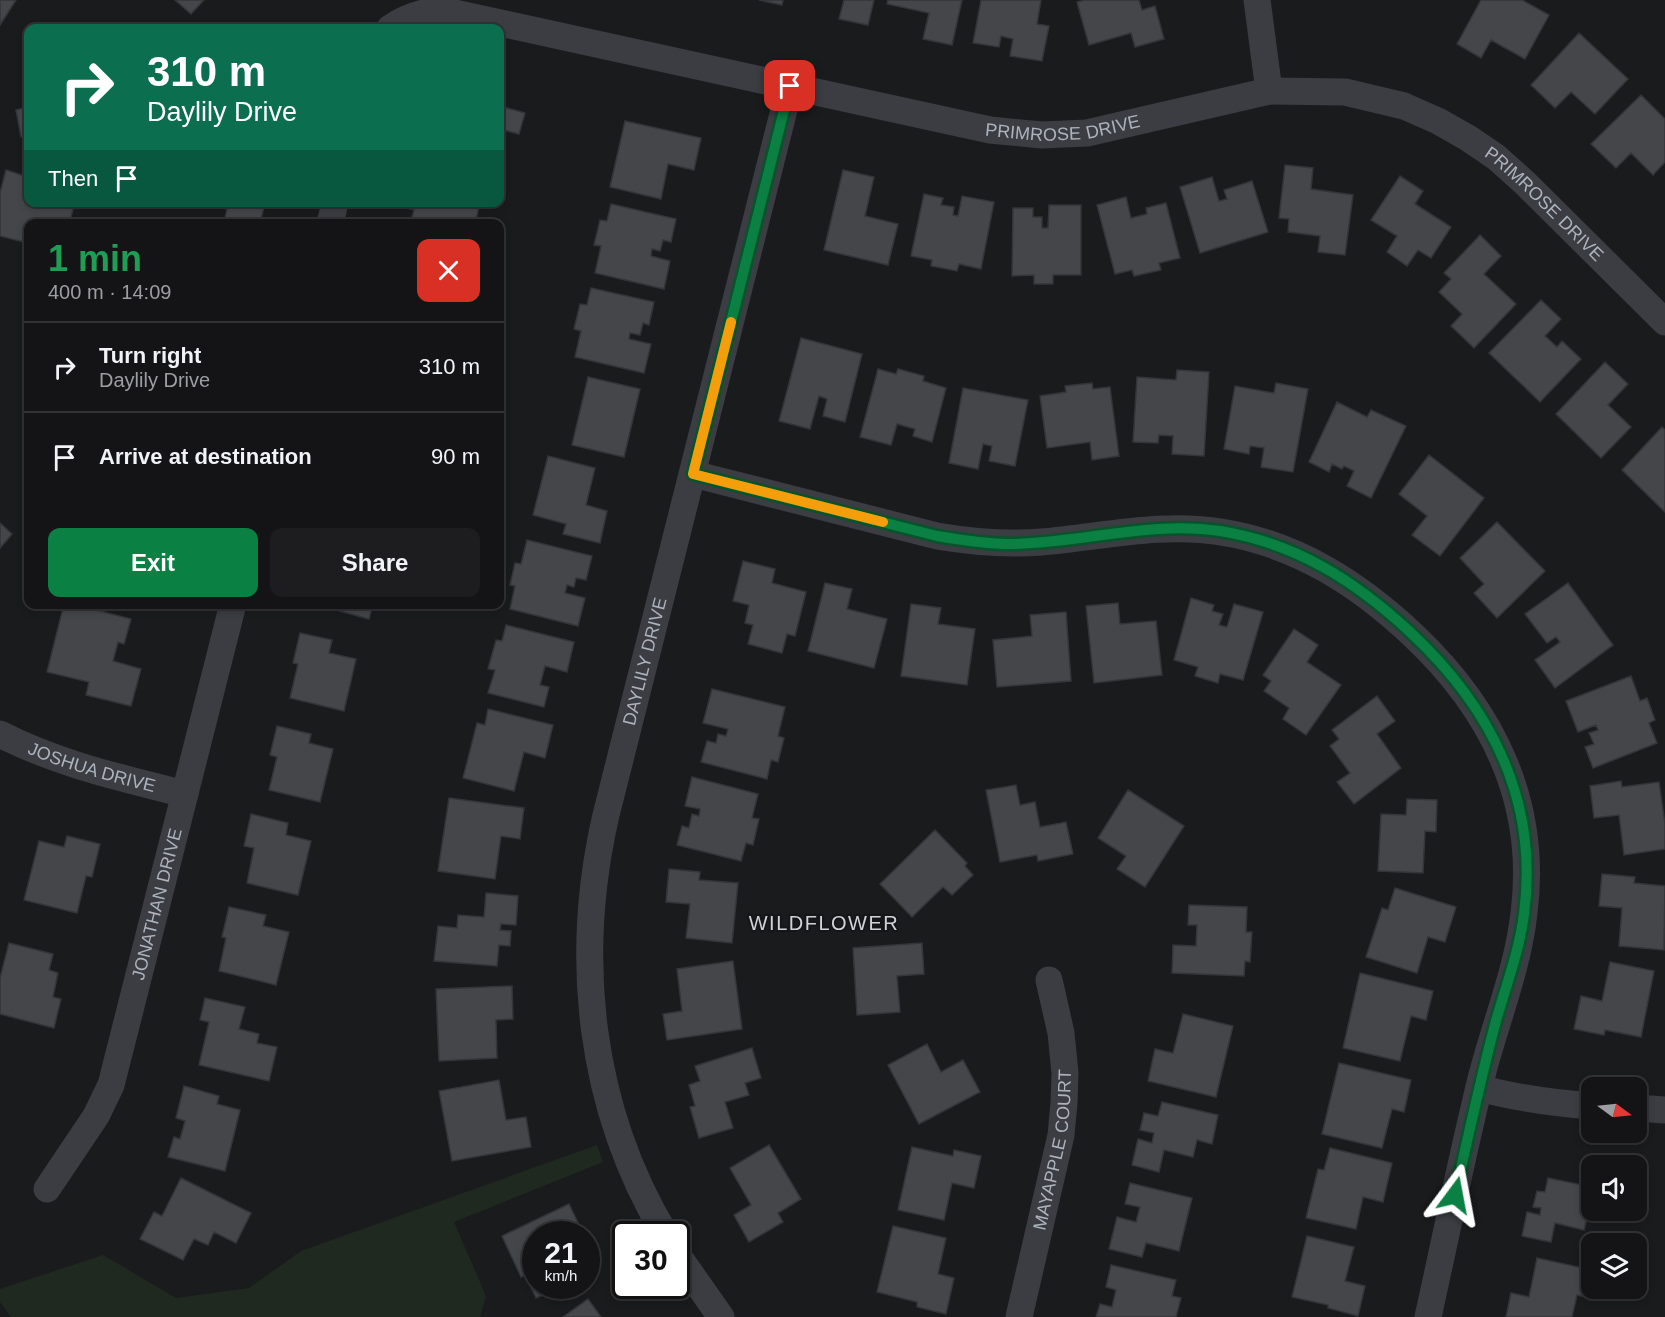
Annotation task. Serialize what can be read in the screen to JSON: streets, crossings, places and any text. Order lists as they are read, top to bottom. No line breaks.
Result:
{"streets":{"street":["PRIMROSE DRIVE","DAYLILY DRIVE","JOSHUA DRIVE","JONATHAN DRIVE","MAYAPPLE COURT"]},"crossings":[["PRIMROSE DRIVE","DAYLILY DRIVE"],["JOSHUA DRIVE","JONATHAN DRIVE"]],"districts":["WILDFLOWER"],"north":"right","page":{"turn":["310 m","Daylily Drive"],"then":"Then","heading":["1 min","400 m · 14:09"],"list":[{"name":"Turn right","note":"Daylily Drive","value":"310 m"},{"name":"Arrive at destination","value":"90 m"}],"buttons":["Exit","Share"],"speed":"21 km/h","limit":"30"}}
